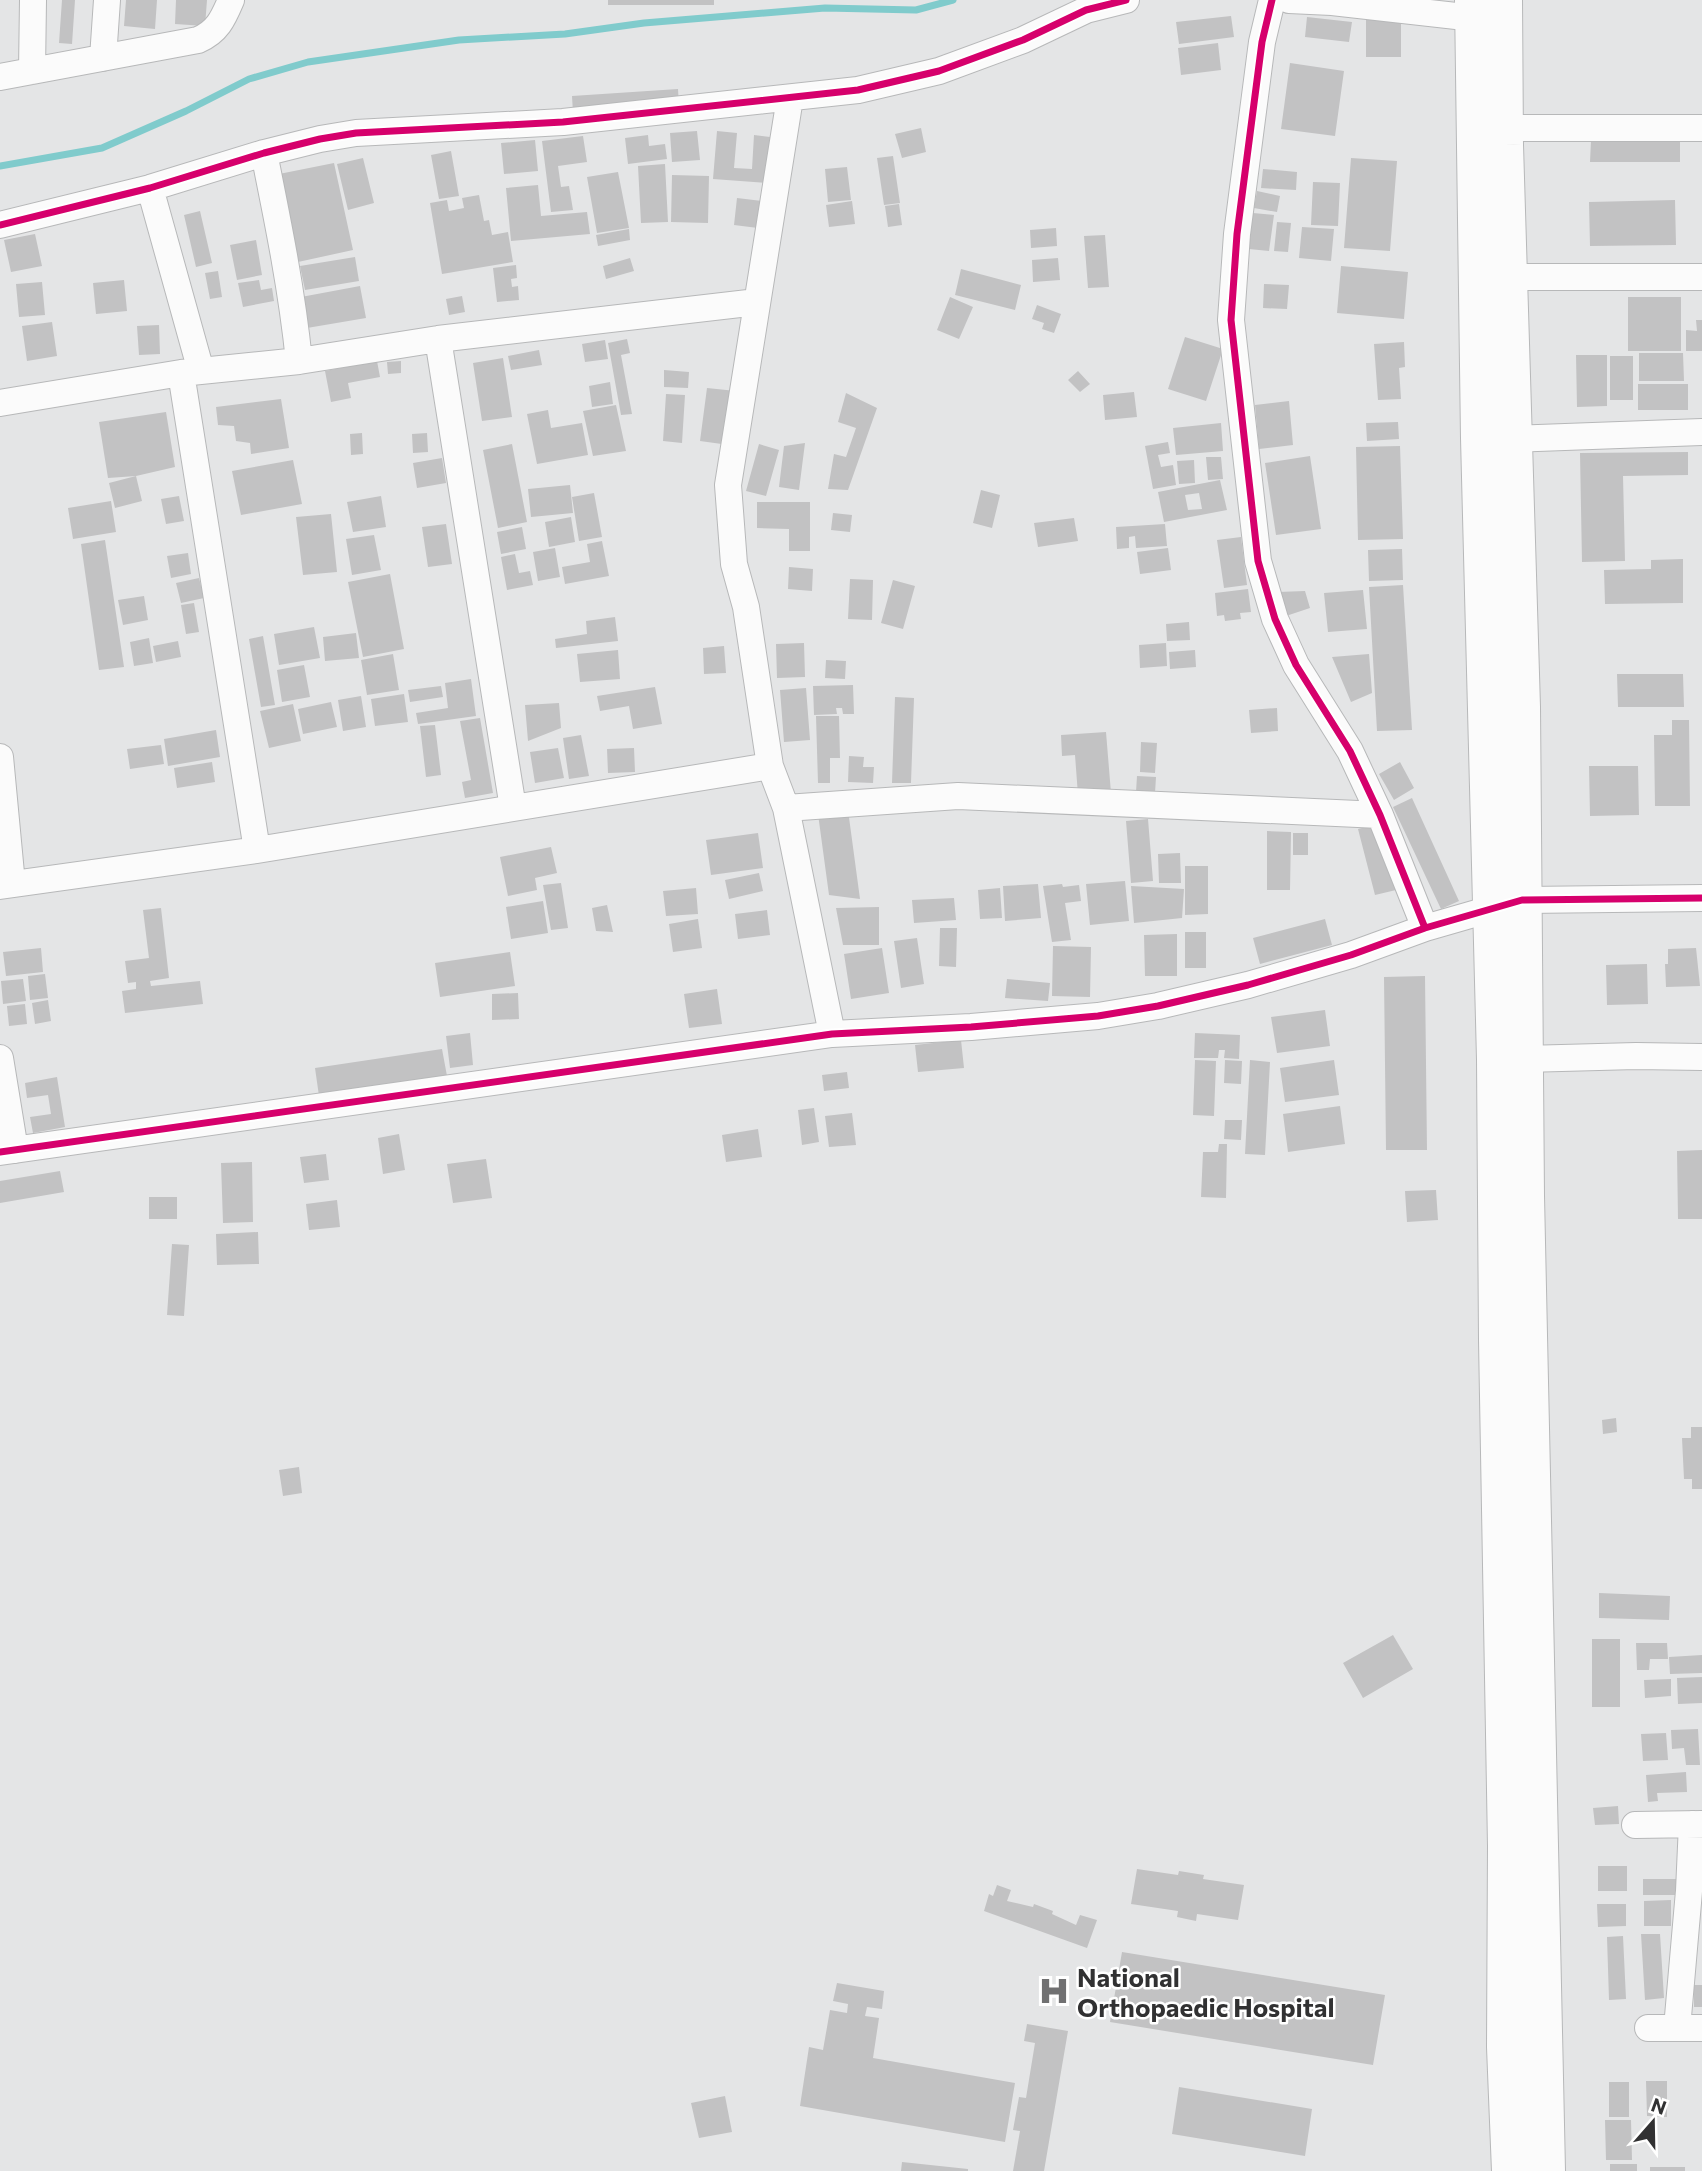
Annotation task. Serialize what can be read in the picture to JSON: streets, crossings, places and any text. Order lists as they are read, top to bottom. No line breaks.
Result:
{"places":{"hospital":["National Orthopaedic Hospital"]},"north":"top"}
